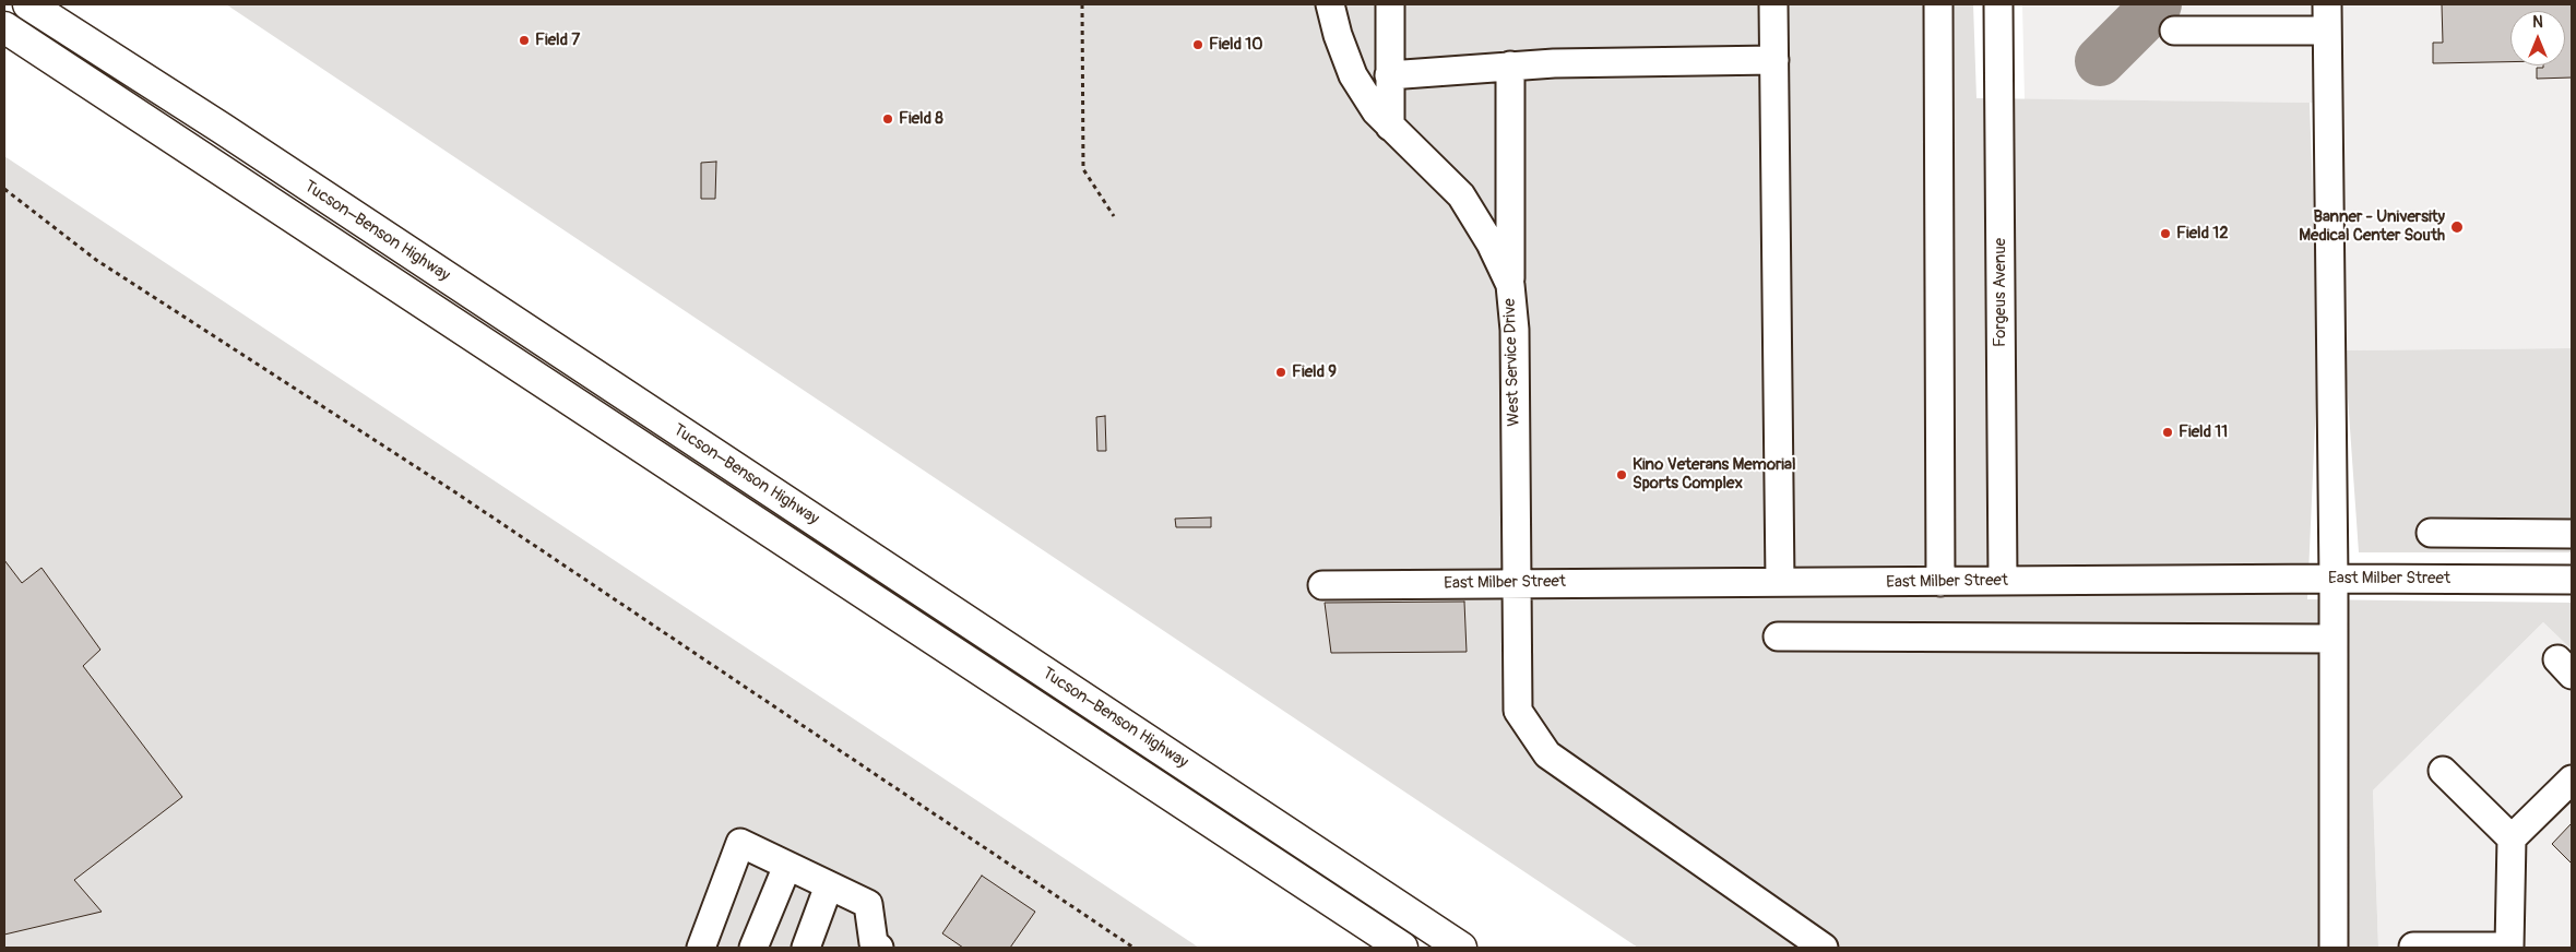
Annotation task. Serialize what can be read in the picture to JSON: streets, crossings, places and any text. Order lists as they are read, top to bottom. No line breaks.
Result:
{"streets":{"highway":["Tucson–Benson Highway"],"street":["Forgeus Avenue","West Service Drive","East Milber Street"]},"crossings":[["Forgeus Avenue","East Milber Street"],["West Service Drive","East Milber Street"]],"places":["Field 7","Field 10","Field 8","Banner - University Medical Center South","Field 12","Field 9","Field 11","Kino Veterans Memorial Sports Complex"],"north":"top"}
